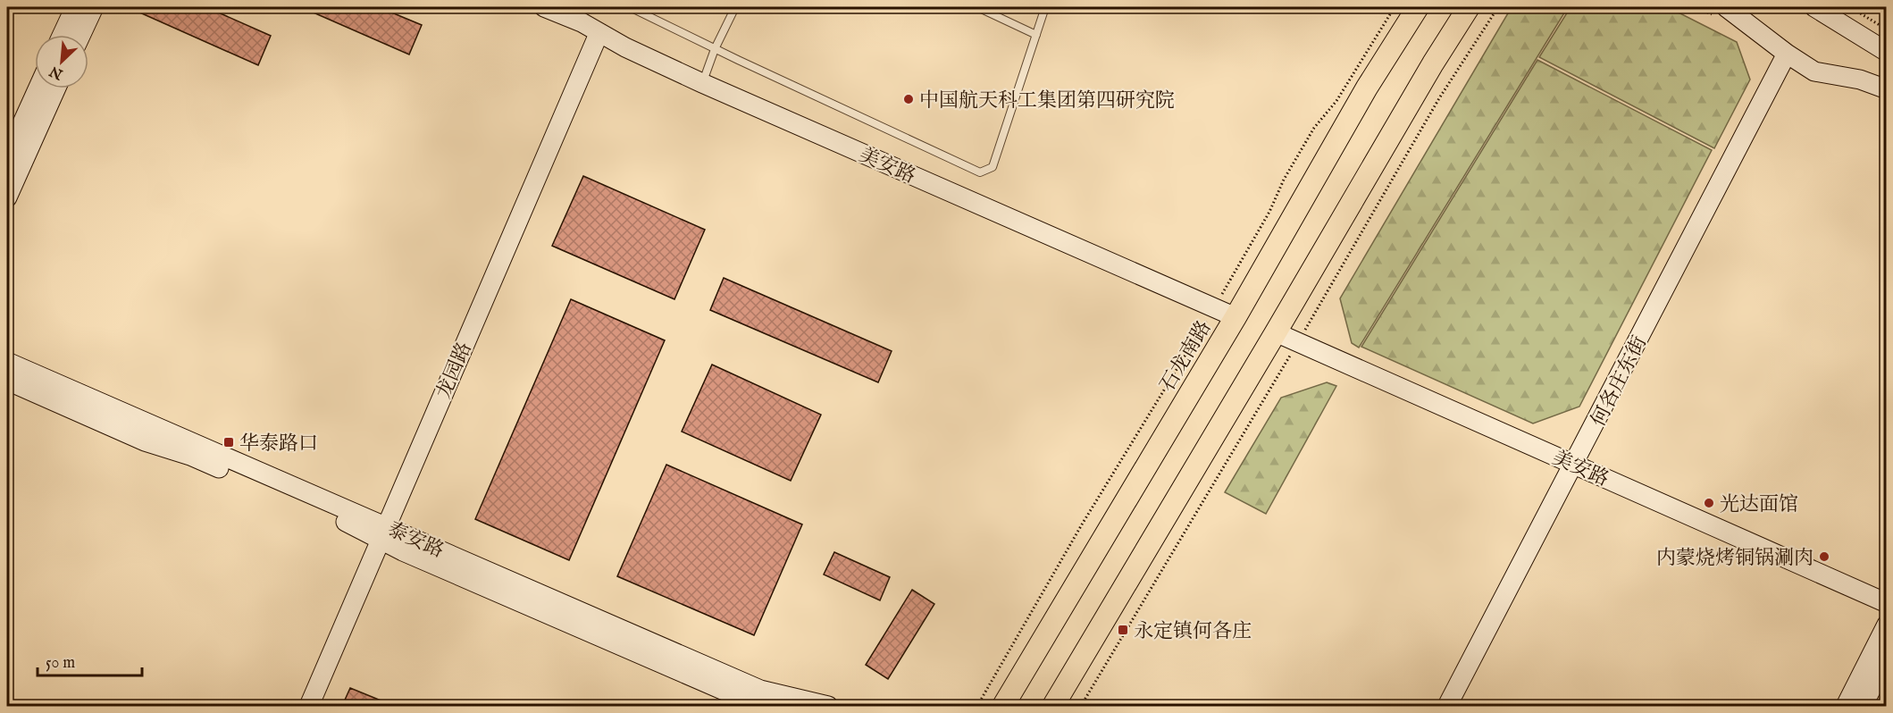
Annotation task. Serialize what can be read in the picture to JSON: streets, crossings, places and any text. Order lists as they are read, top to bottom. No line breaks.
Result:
{"streets":{"main road":["石龙南路"],"street":["美安路","龙园路","何各庄东街","泰安路"]},"crossings":[["美安路","石龙南路"],["美安路","龙园路"],["美安路","何各庄东街"],["龙园路","泰安路"]],"places":{"other":["中国航天科工集团第四研究院","光达面馆","内蒙烧烤铜锅涮肉"],"transit":["华泰路口","永定镇何各庄"]},"scale_bar":"50 m","north":"bottom left"}
